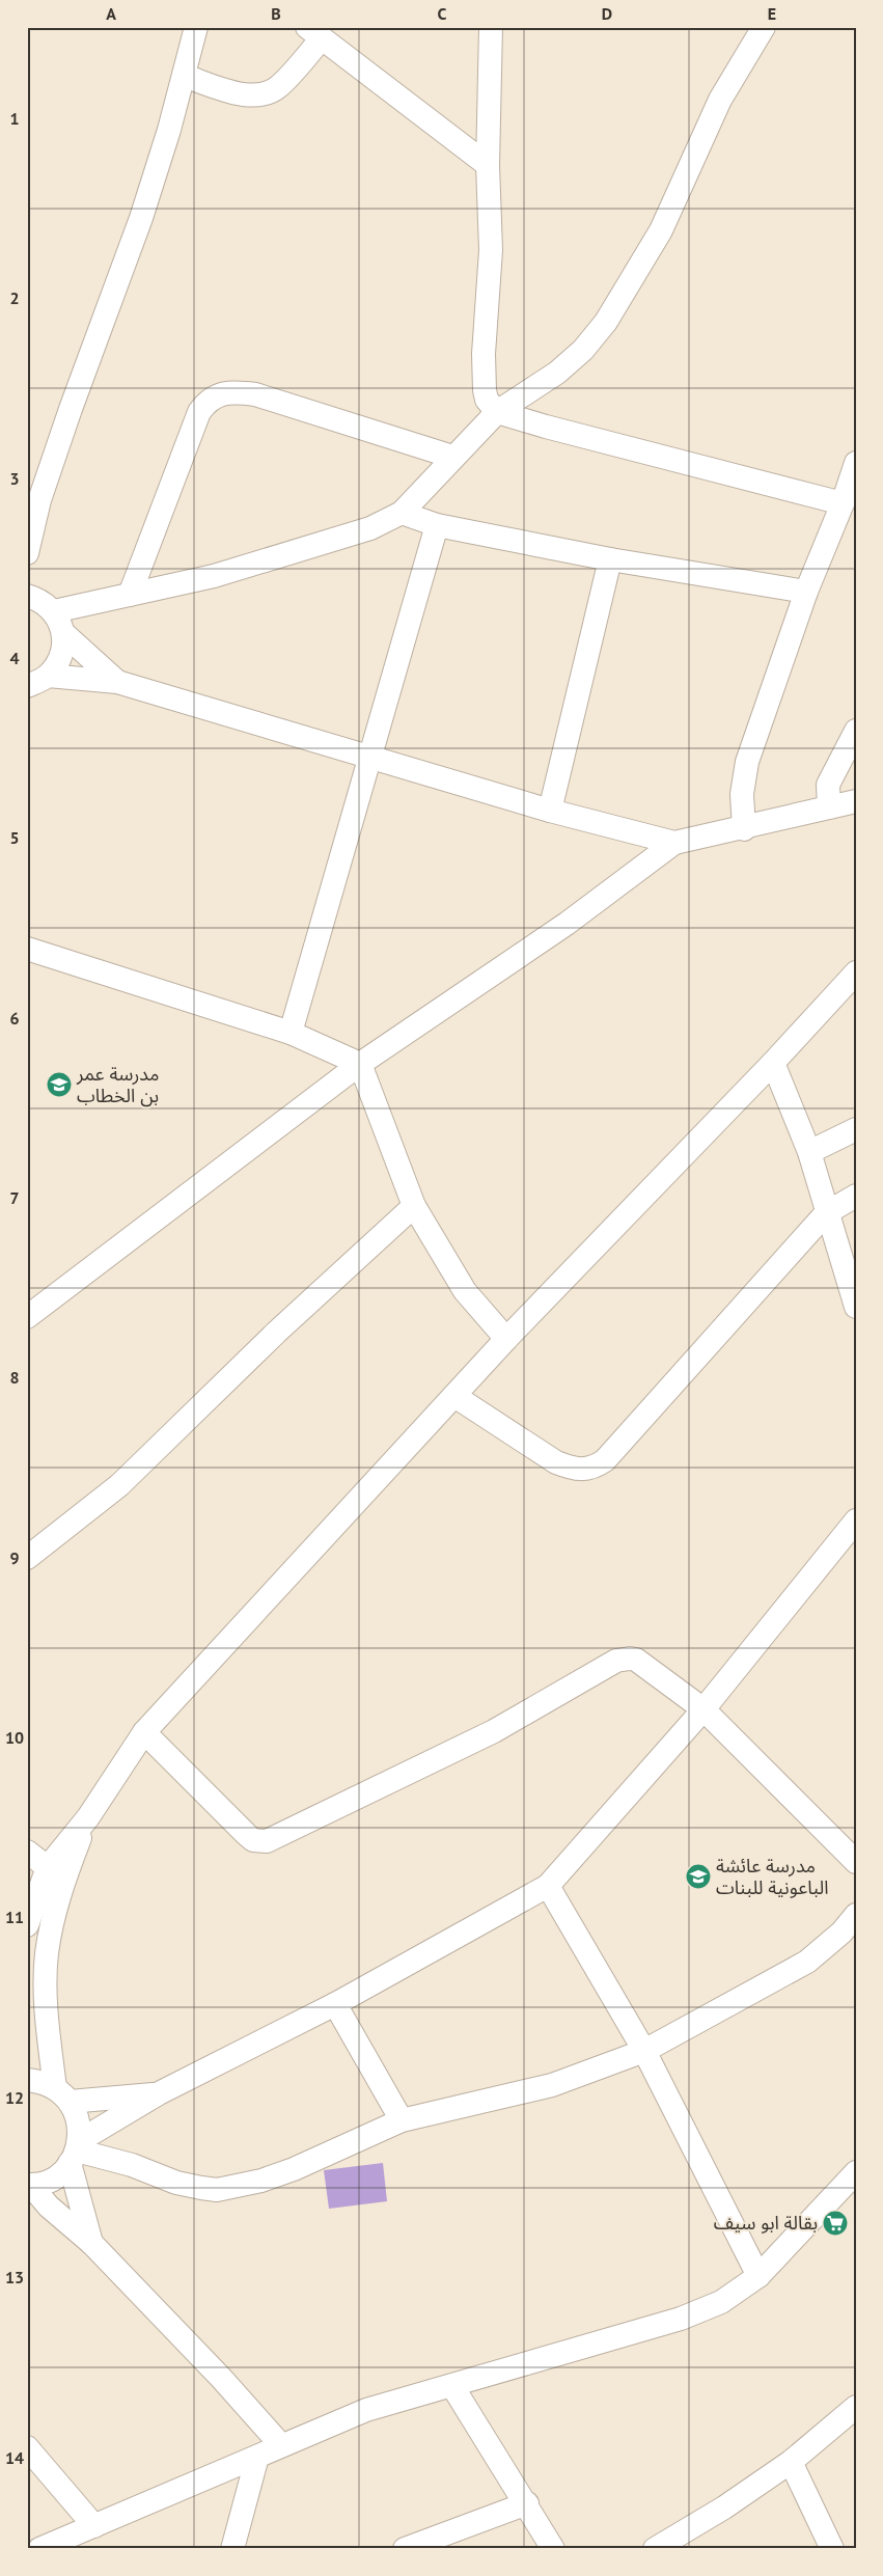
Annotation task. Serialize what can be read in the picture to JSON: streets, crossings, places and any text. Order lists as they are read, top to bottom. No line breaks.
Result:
{"places":{"school or university":["مدرسة عمر بن الخطاب","مدرسة عائشة الباعونية للبنات"],"supermarket":["بقالة ابو سيف"]},"grid":{"columns":["A","B","C","D","E"],"rows":["1","2","3","4","5","6","7","8","9","10","11","12","13","14"]}}
